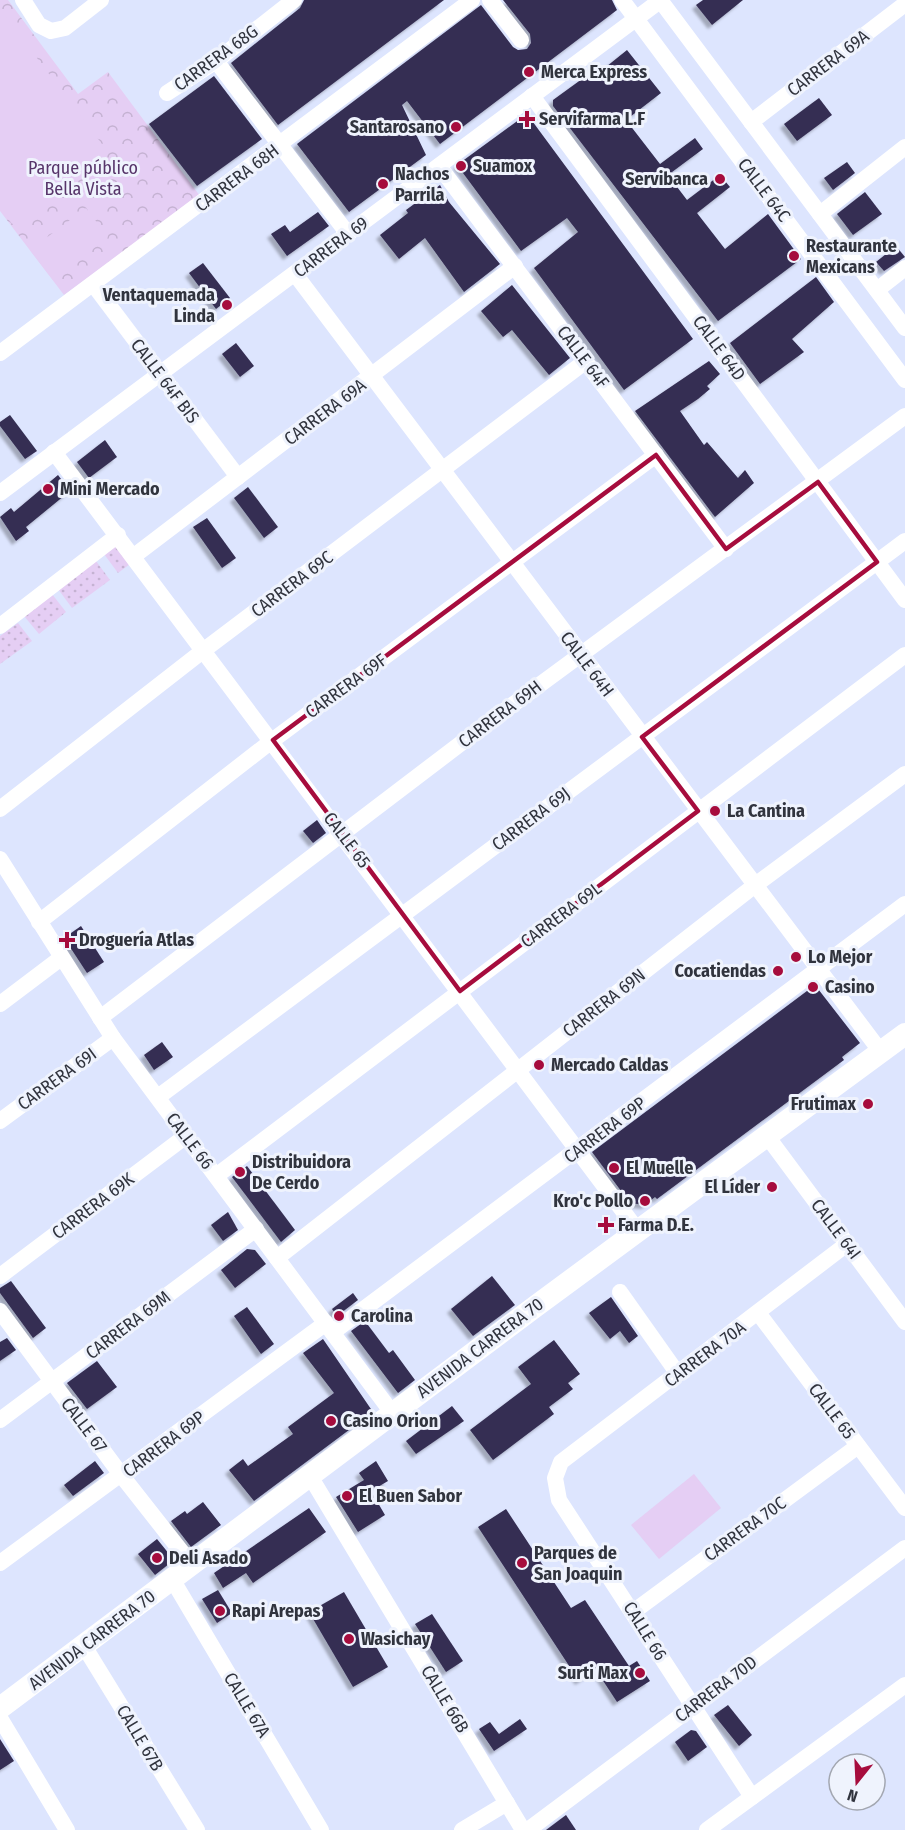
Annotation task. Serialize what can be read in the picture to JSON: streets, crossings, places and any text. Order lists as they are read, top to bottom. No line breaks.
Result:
{"streets":{"main road":["AVENIDA CARRERA 70"],"street":["CARRERA 68G","CARRERA 69A","CARRERA 68H","CALLE 64C","CARRERA 69","CALLE 64D","CALLE 64F","CALLE 64F BIS","CARRERA 69C","CALLE 64H","CARRERA 69F","CARRERA 69H","CARRERA 69J","CALLE 65","CARRERA 69L","CARRERA 69N","CARRERA 69I","CARRERA 69P","CALLE 66","CARRERA 69K","CALLE 64I","CARRERA 69M","CARRERA 70A","CALLE 67","CARRERA 70C","CARRERA 70D","CALLE 66B","CALLE 67A","CALLE 67B"]},"crossings":[["CARRERA 69A","CALLE 64C"],["CARRERA 69A","CALLE 64F"],["CARRERA 69A","CALLE 64F BIS"],["CARRERA 69A","CALLE 64H"],["CARRERA 69A","CALLE 65"],["CARRERA 68H","CALLE 64F BIS"],["CALLE 64C","CARRERA 69"],["CARRERA 69","CALLE 64D"],["CARRERA 69","CALLE 64F"],["CARRERA 69","CALLE 64F BIS"],["CARRERA 69","CALLE 64H"],["CARRERA 69","CALLE 65"],["CALLE 64D","CARRERA 69H"],["CALLE 64D","CARRERA 69J"],["CALLE 64F","CARRERA 69C"],["CALLE 64F","CARRERA 69F"],["CALLE 64F","CARRERA 69H"],["CARRERA 69C","CALLE 64H"],["CARRERA 69C","CALLE 65"],["CALLE 64H","CARRERA 69F"],["CALLE 64H","CARRERA 69H"],["CALLE 64H","CARRERA 69J"],["CALLE 64H","CARRERA 69L"],["CALLE 64H","CARRERA 69N"],["CALLE 64H","CARRERA 69P"],["CALLE 64H","AVENIDA CARRERA 70"],["CARRERA 69F","CALLE 65"],["CARRERA 69F","CALLE 66"],["CARRERA 69H","CALLE 65"],["CARRERA 69H","CALLE 66"],["CARRERA 69J","CALLE 65"],["CARRERA 69J","CALLE 66"],["CALLE 65","CARRERA 69L"],["CALLE 65","CARRERA 69N"],["CALLE 65","CARRERA 69P"],["CALLE 65","AVENIDA CARRERA 70"],["CALLE 65","CARRERA 70A"],["CALLE 65","CARRERA 70C"],["CARRERA 69L","CALLE 66"],["CARRERA 69N","CALLE 66"],["CARRERA 69I","CALLE 66"],["CARRERA 69P","CALLE 66"],["CARRERA 69P","CALLE 67"],["CALLE 66","CARRERA 69K"],["CALLE 66","CARRERA 69M"],["CALLE 66","AVENIDA CARRERA 70"],["CALLE 66","CARRERA 70A"],["CALLE 66","CARRERA 70C"],["CALLE 66","CARRERA 70D"],["CALLE 64I","AVENIDA CARRERA 70"],["CALLE 64I","CARRERA 70A"],["CARRERA 69M","CALLE 67"],["AVENIDA CARRERA 70","CALLE 67"],["AVENIDA CARRERA 70","CALLE 66B"],["AVENIDA CARRERA 70","CALLE 67A"],["AVENIDA CARRERA 70","CALLE 67B"],["CARRERA 70D","CALLE 66B"]],"parks":["Parque público Bella Vista"],"places":{"other":["Merca Express","Santarosano","Suamox","Servibanca","Nachos Parrila","Restaurante Mexicans","Ventaquemada Linda","Mini Mercado","La Cantina","Lo Mejor","Cocatiendas","Casino","Mercado Caldas","Frutimax","El Muelle","Distribuidora De Cerdo","El Líder","Kro'c Pollo","Carolina","Casino Orion","El Buen Sabor","Deli Asado","Parques de San Joaquin","Rapi Arepas","Wasichay","Surti Max"],"health":["Servifarma L.F","Droguería Atlas","Farma D.E."]},"north":"bottom"}
